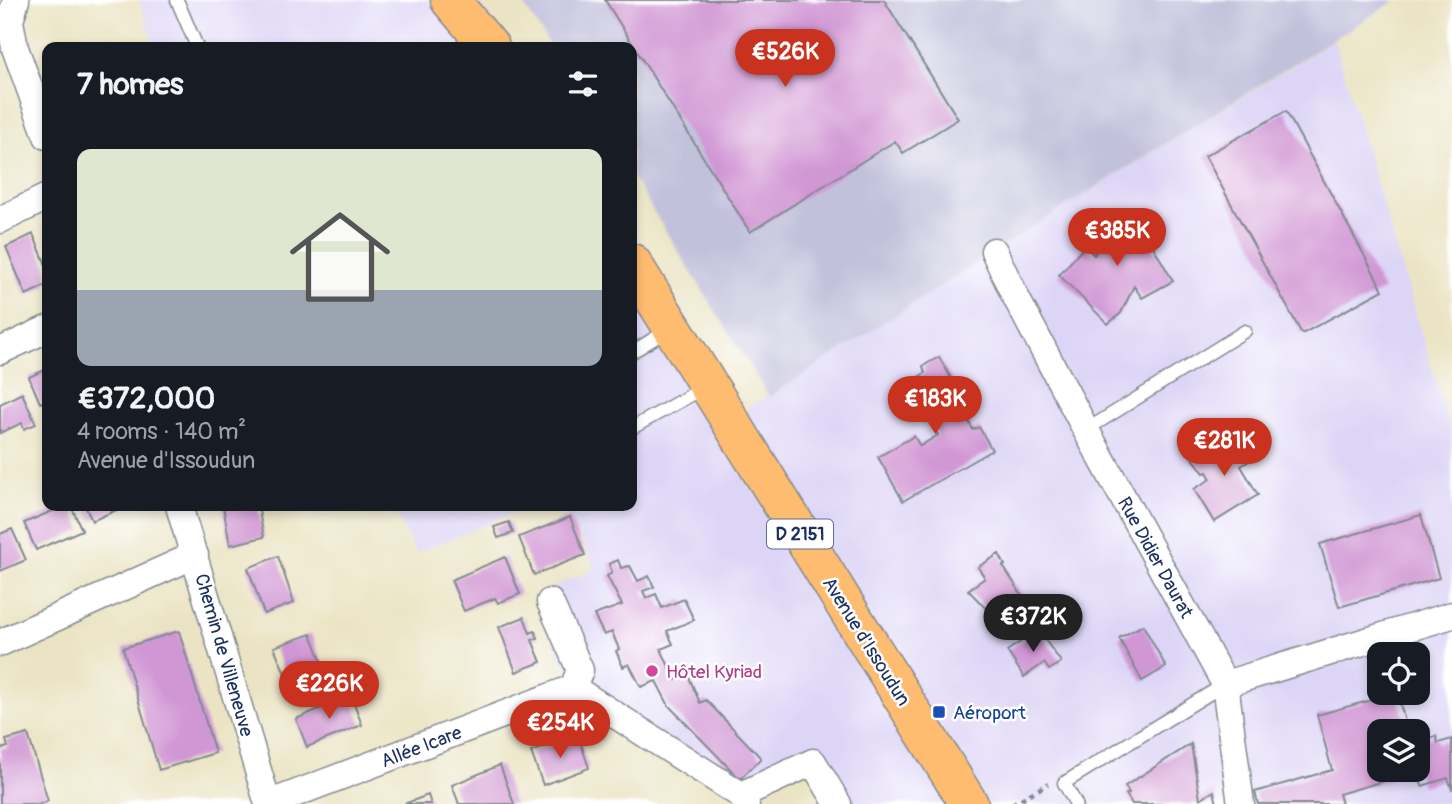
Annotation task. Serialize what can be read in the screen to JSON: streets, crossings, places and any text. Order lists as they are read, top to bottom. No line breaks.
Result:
{"streets":{"main road":["D 2151","Avenue d'Issoudun"],"street":["Rue Didier Daurat","Chemin de Villeneuve","Allée Icare"]},"crossings":[["Chemin de Villeneuve","Allée Icare"]],"places":{"other":["Hôtel Kyriad"],"transit":["Aéroport"]},"page":{"price":["€526K","€385K","€183K","€281K","€372K","€226K","€254K"],"heading":"7 homes","list":[{"name":"€372,000","note":"4 rooms · 140 m² · Avenue d'Issoudun"}]}}
